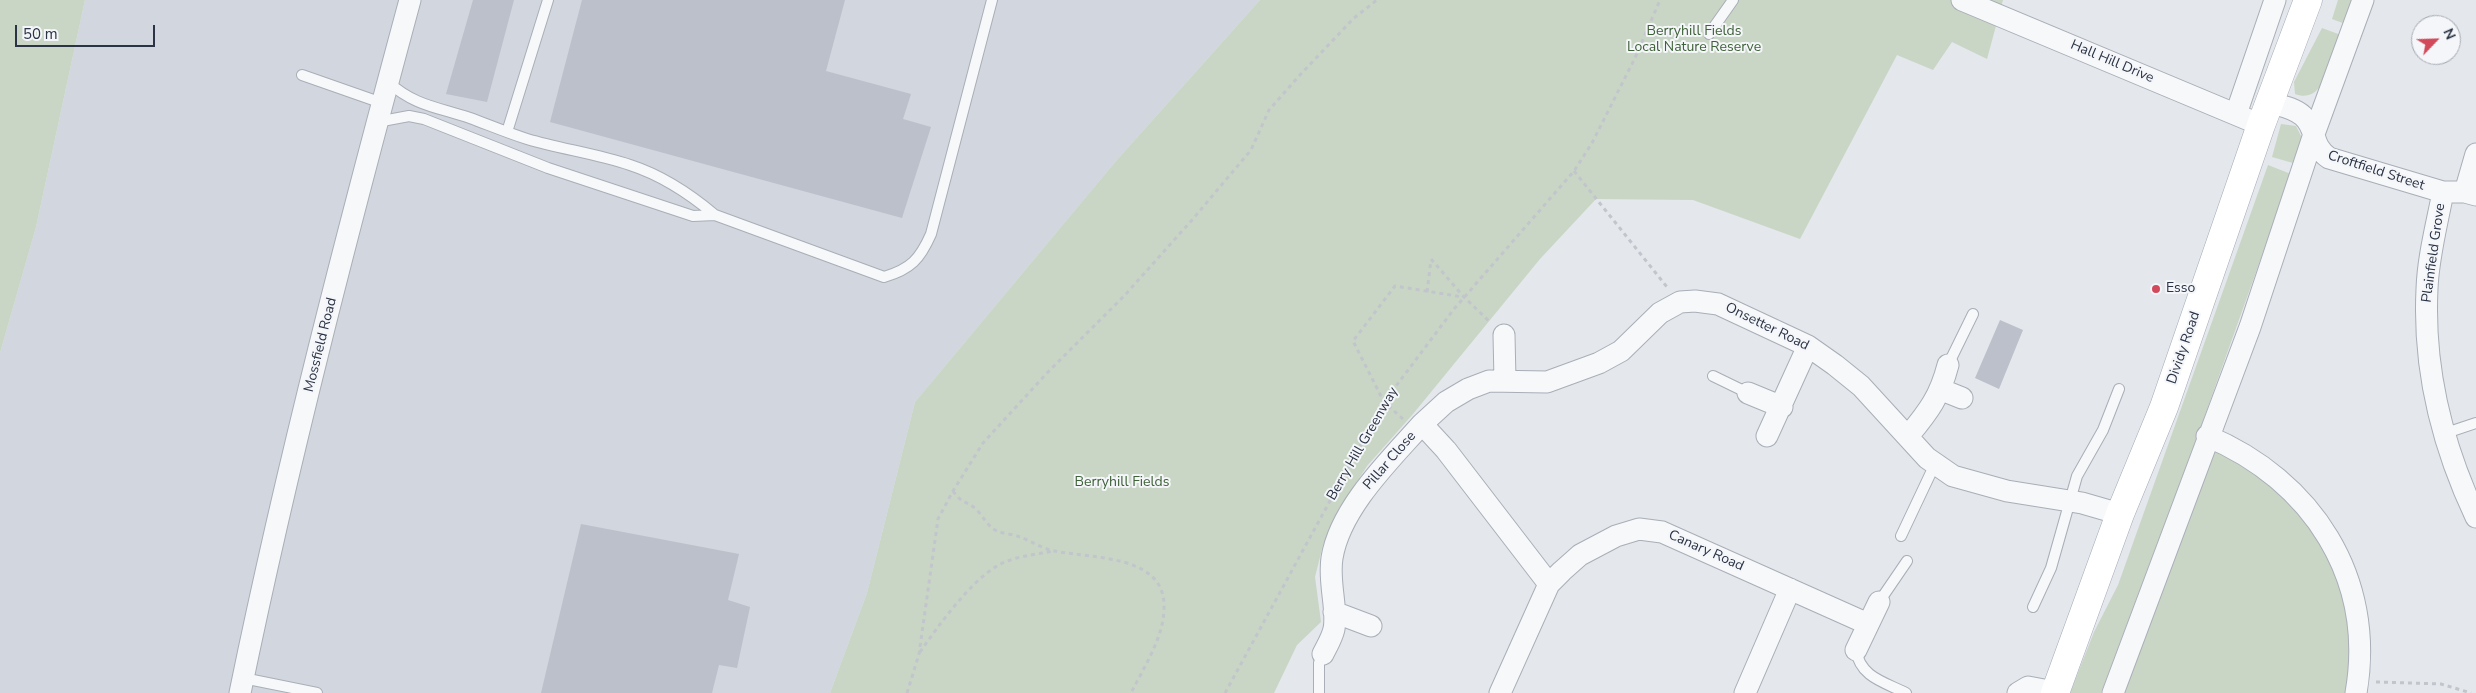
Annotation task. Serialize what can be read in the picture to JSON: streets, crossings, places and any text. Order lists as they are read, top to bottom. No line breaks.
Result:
{"streets":{"main road":["Dividy Road"],"street":["Hall Hill Drive","Croftfield Street","Plainfield Grove","Onsetter Road","Mossfield Road","Pillar Close","Canary Road"],"path":["Berry Hill Greenway"]},"crossings":[["Hall Hill Drive","Croftfield Street"],["Hall Hill Drive","Dividy Road"],["Croftfield Street","Plainfield Grove"],["Croftfield Street","Dividy Road"],["Onsetter Road","Dividy Road"]],"parks":["Berryhill Fields Local Nature Reserve","Berryhill Fields"],"places":["Esso"],"scale_bar":"50 m","north":"top right"}
